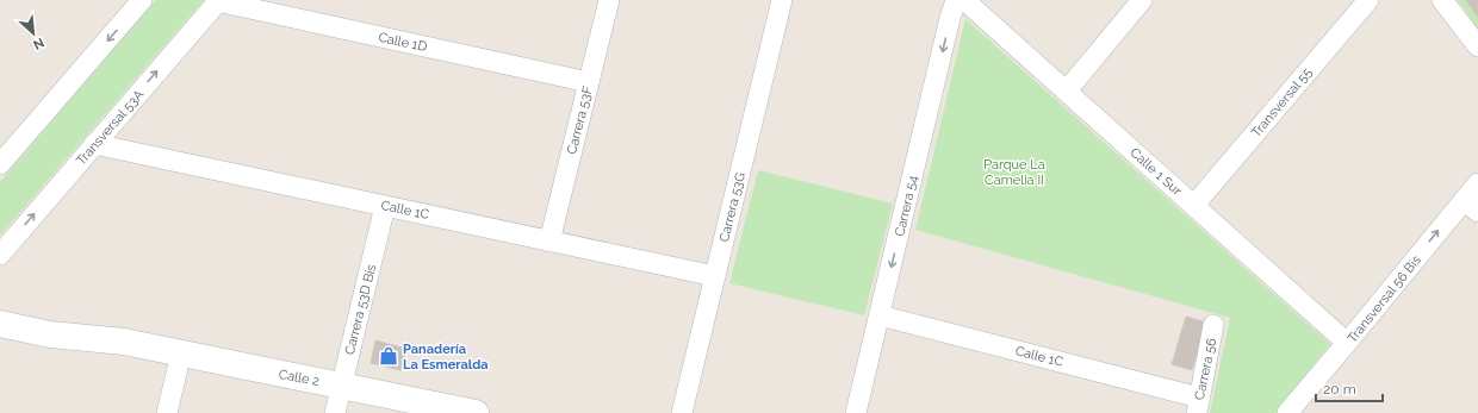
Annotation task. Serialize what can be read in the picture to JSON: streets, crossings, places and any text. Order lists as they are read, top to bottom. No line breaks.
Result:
{"streets":{"street":["Calle 1D","Transversal 55","Carrera 53F","Transversal 53A","Calle 1 Sur","Carrera 54","Carrera 53G","Calle 1C","Transversal 56 Bis","Carrera 53D Bis","Carrera 56","Calle 2"]},"crossings":[["Calle 1D","Carrera 53F"],["Calle 1D","Transversal 53A"],["Transversal 55","Calle 1 Sur"],["Carrera 53F","Calle 1C"],["Transversal 53A","Calle 1C"],["Calle 1 Sur","Transversal 56 Bis"],["Carrera 54","Calle 1C"],["Carrera 53G","Calle 1C"],["Calle 1C","Carrera 53D Bis"],["Calle 1C","Carrera 56"],["Carrera 53D Bis","Calle 2"]],"one_way":["Carrera 54","Transversal 56 Bis"],"parks":["Parque La Camelia II"],"places":{"shop":["Panadería La Esmeralda"]},"scale_bar":"20 m","north":"bottom right"}
